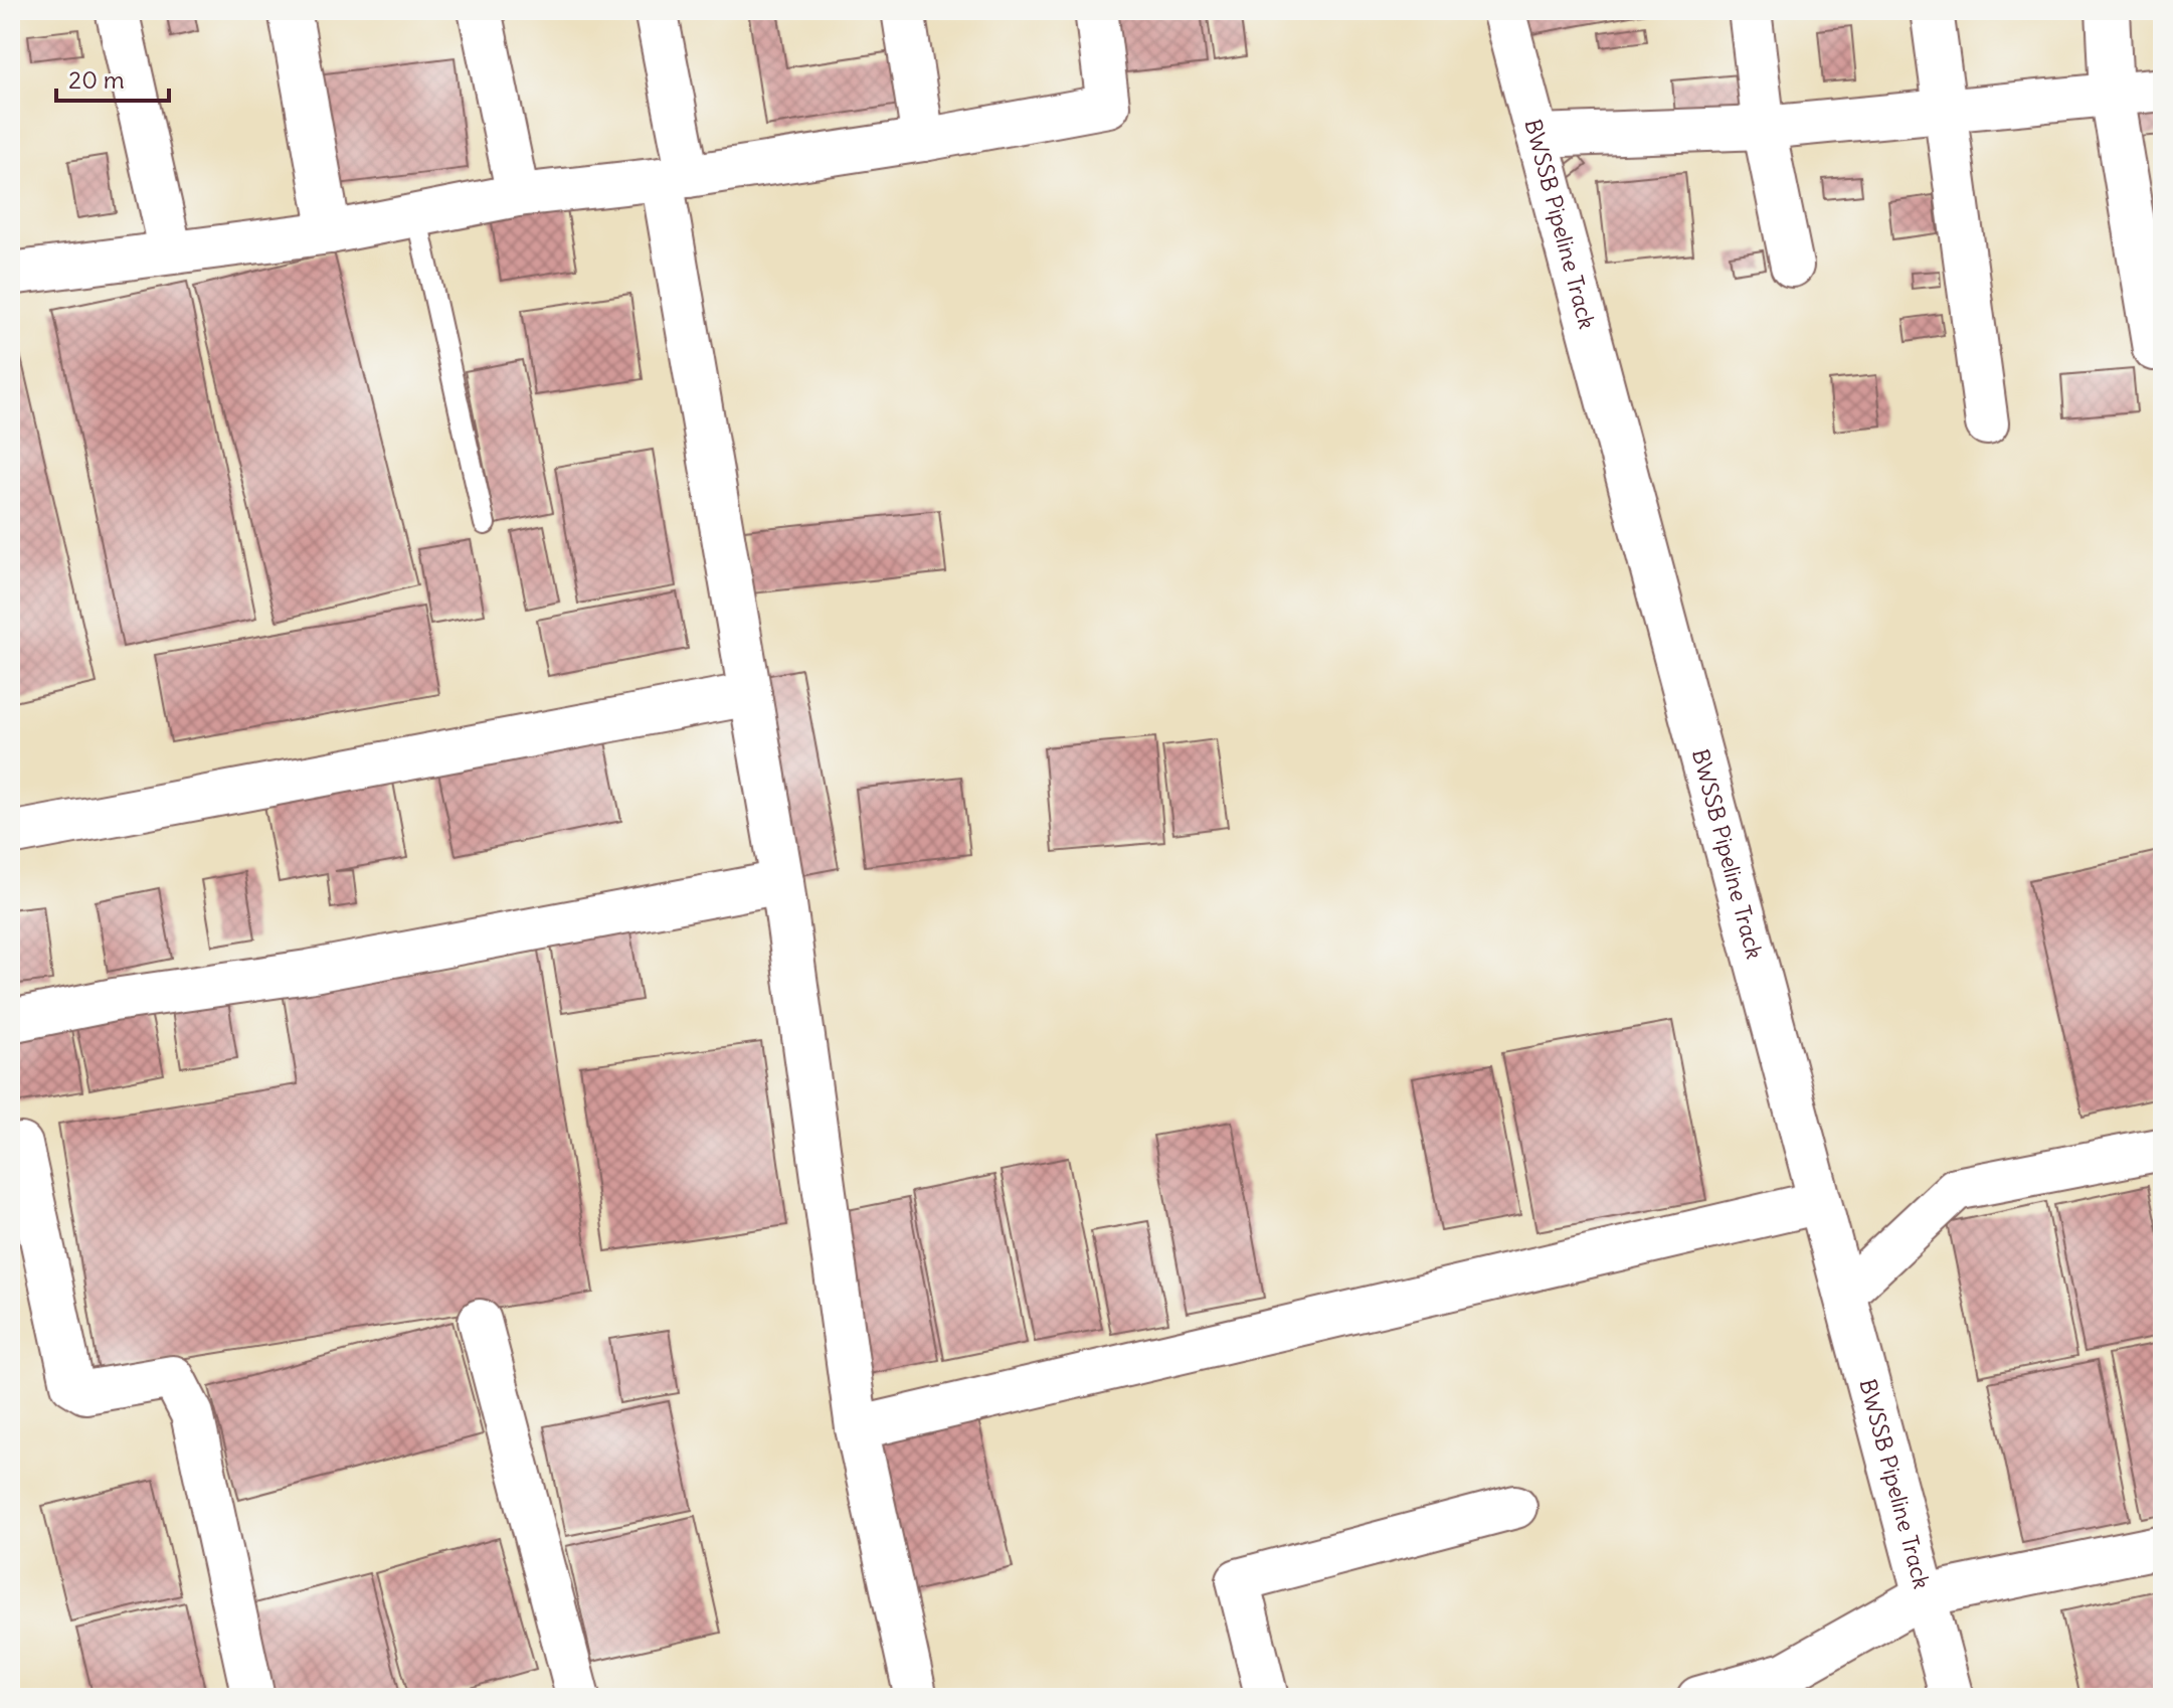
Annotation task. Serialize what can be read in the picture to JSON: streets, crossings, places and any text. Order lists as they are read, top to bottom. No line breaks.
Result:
{"streets":{"street":["BWSSB Pipeline Track"]},"scale_bar":"20 m"}
